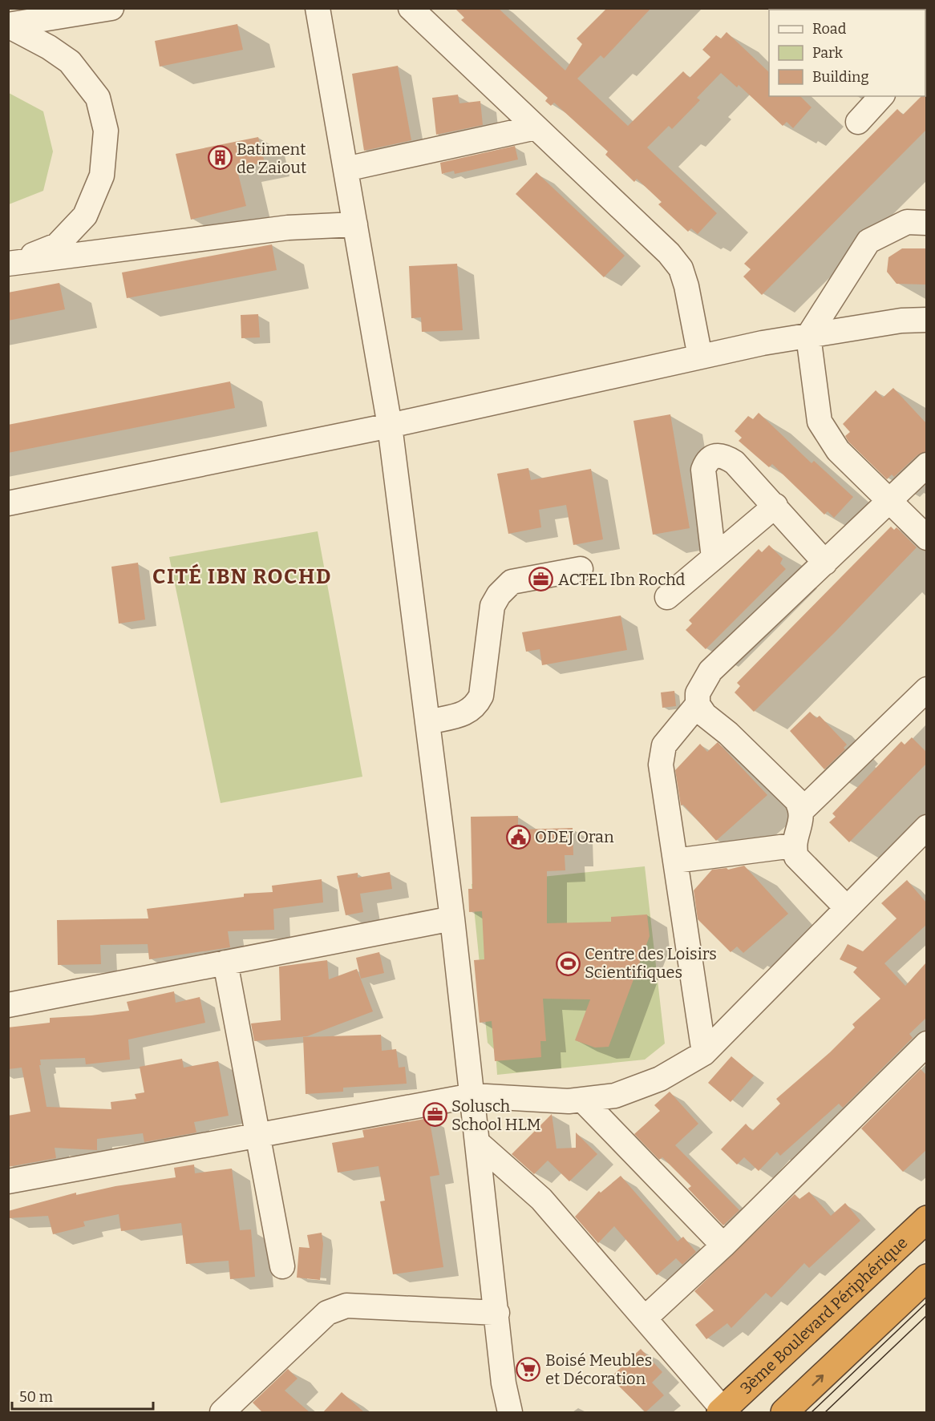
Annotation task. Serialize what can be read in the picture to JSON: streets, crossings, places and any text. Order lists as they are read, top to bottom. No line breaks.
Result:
{"streets":{"highway":["3ème Boulevard Périphérique"]},"districts":["CITÉ IBN ROCHD"],"places":{"building":["Batiment de Zaiout"],"office":["ACTEL Ibn Rochd","Solusch School HLM"],"public building":["ODEJ Oran"],"sports":["Centre des Loisirs Scientifiques"],"supermarket":["Boisé Meubles et Décoration"]},"legend":["Road","Park","Building"],"scale_bar":"50 m"}
